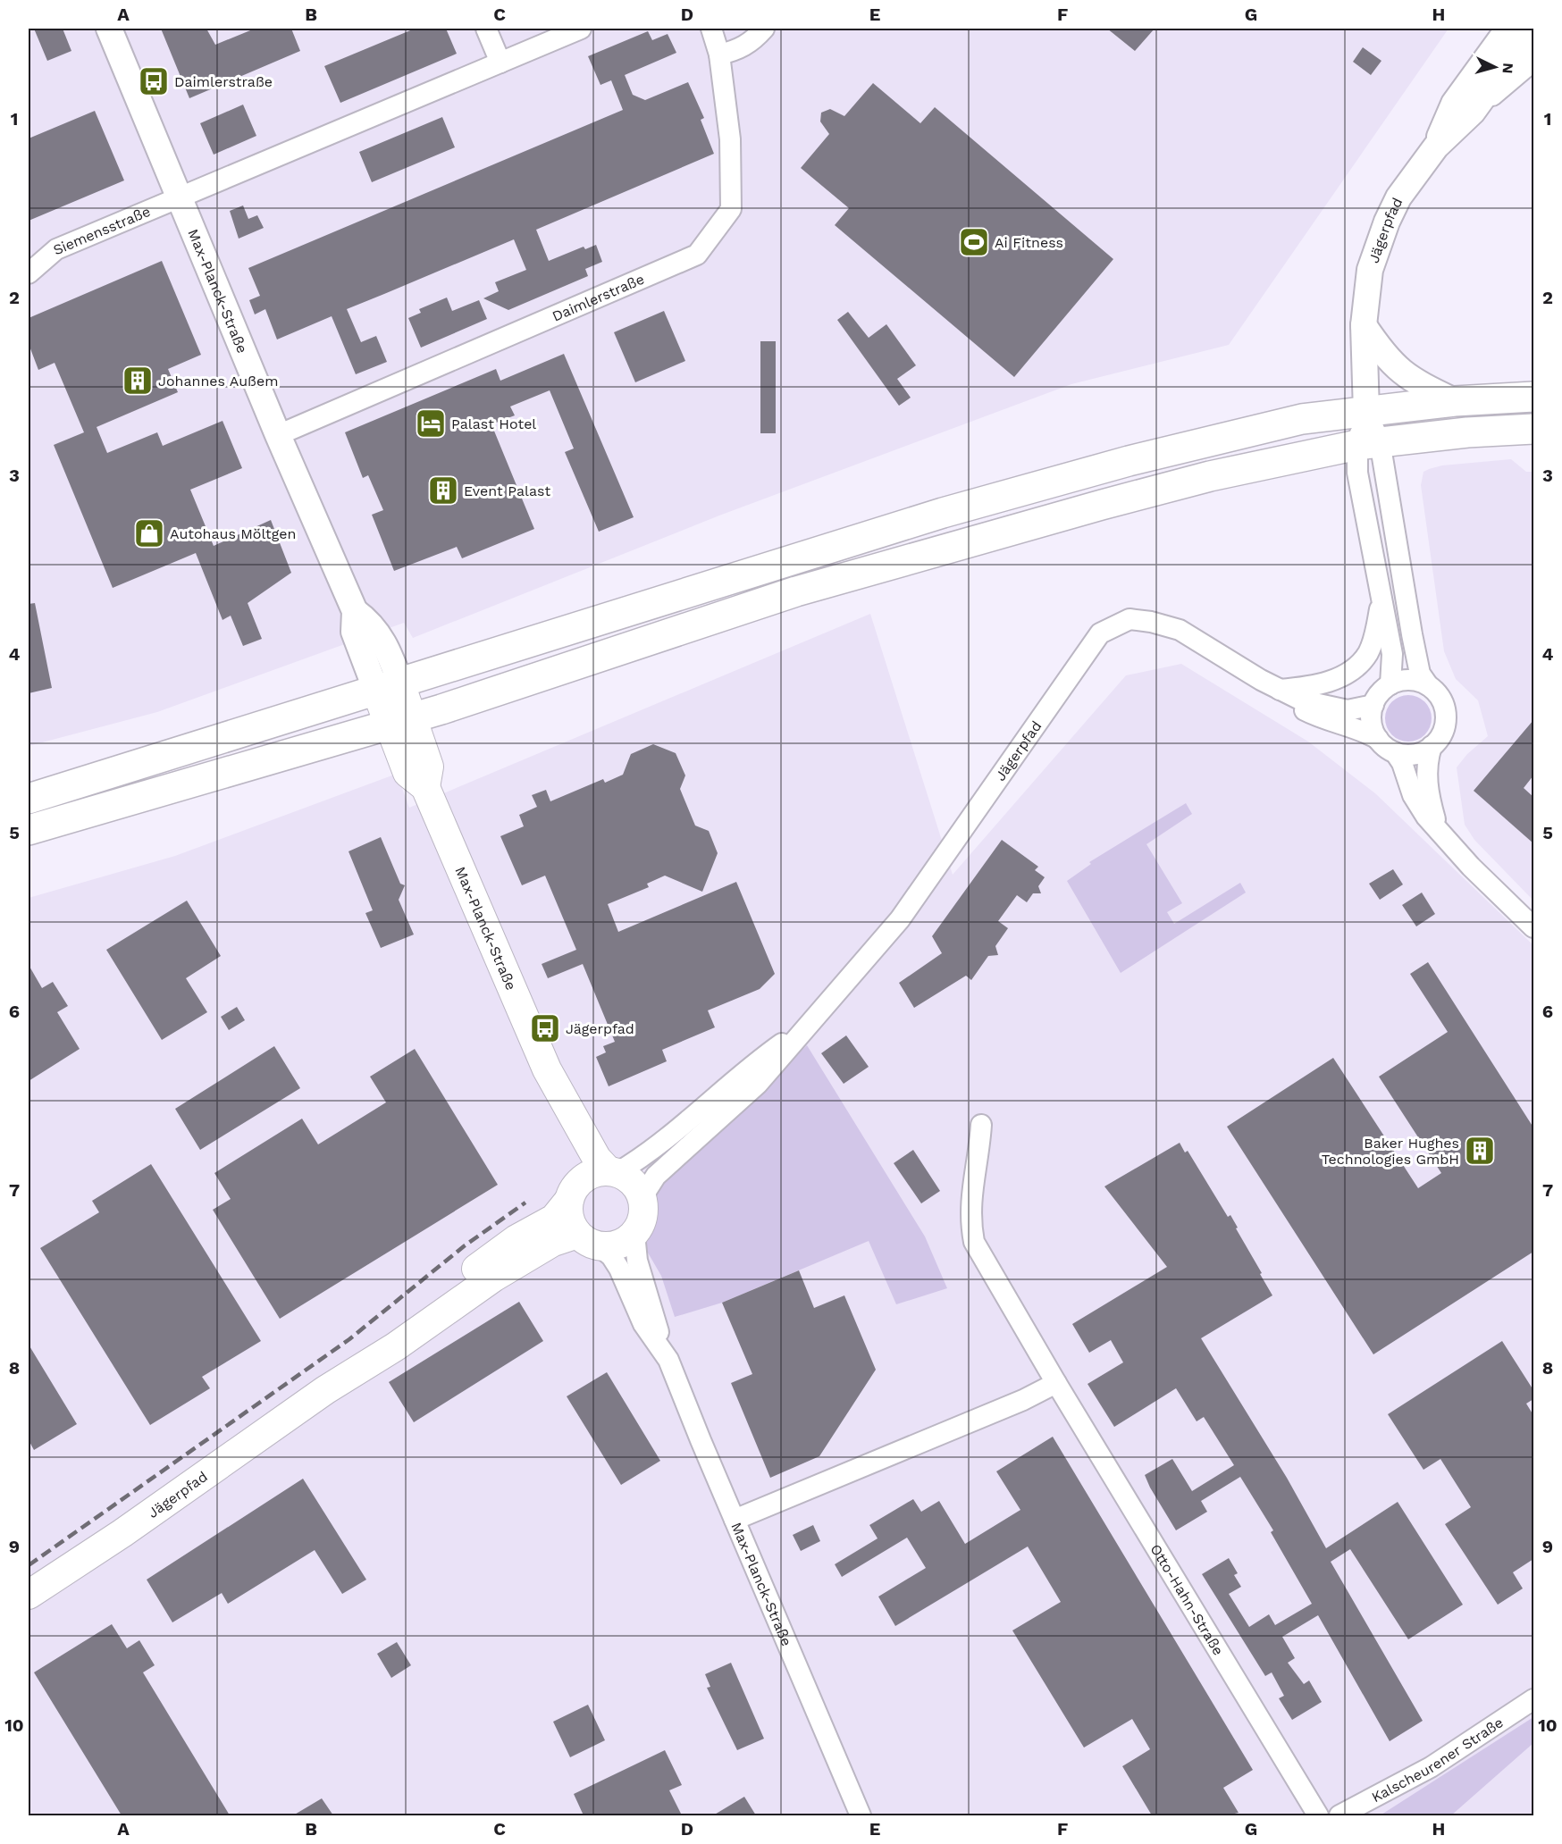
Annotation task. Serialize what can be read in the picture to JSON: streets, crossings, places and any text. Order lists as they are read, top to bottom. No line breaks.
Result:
{"streets":{"main road":["Jägerpfad","Max-Planck-Straße"],"street":["Siemensstraße","Daimlerstraße","Otto-Hahn-Straße","Kalscheurener Straße"]},"crossings":[["Jägerpfad","Max-Planck-Straße"],["Siemensstraße","Max-Planck-Straße"],["Max-Planck-Straße","Daimlerstraße"]],"places":{"bus stop":["Daimlerstraße","Jägerpfad"],"sports":["Ai Fitness"],"building":["Johannes Außem","Event Palast","Baker Hughes Technologies GmbH"],"hotel":["Palast Hotel"],"shop":["Autohaus Möltgen"]},"north":"right","grid":{"columns":["A","B","C","D","E","F","G","H"],"rows":["1","2","3","4","5","6","7","8","9","10"]}}
